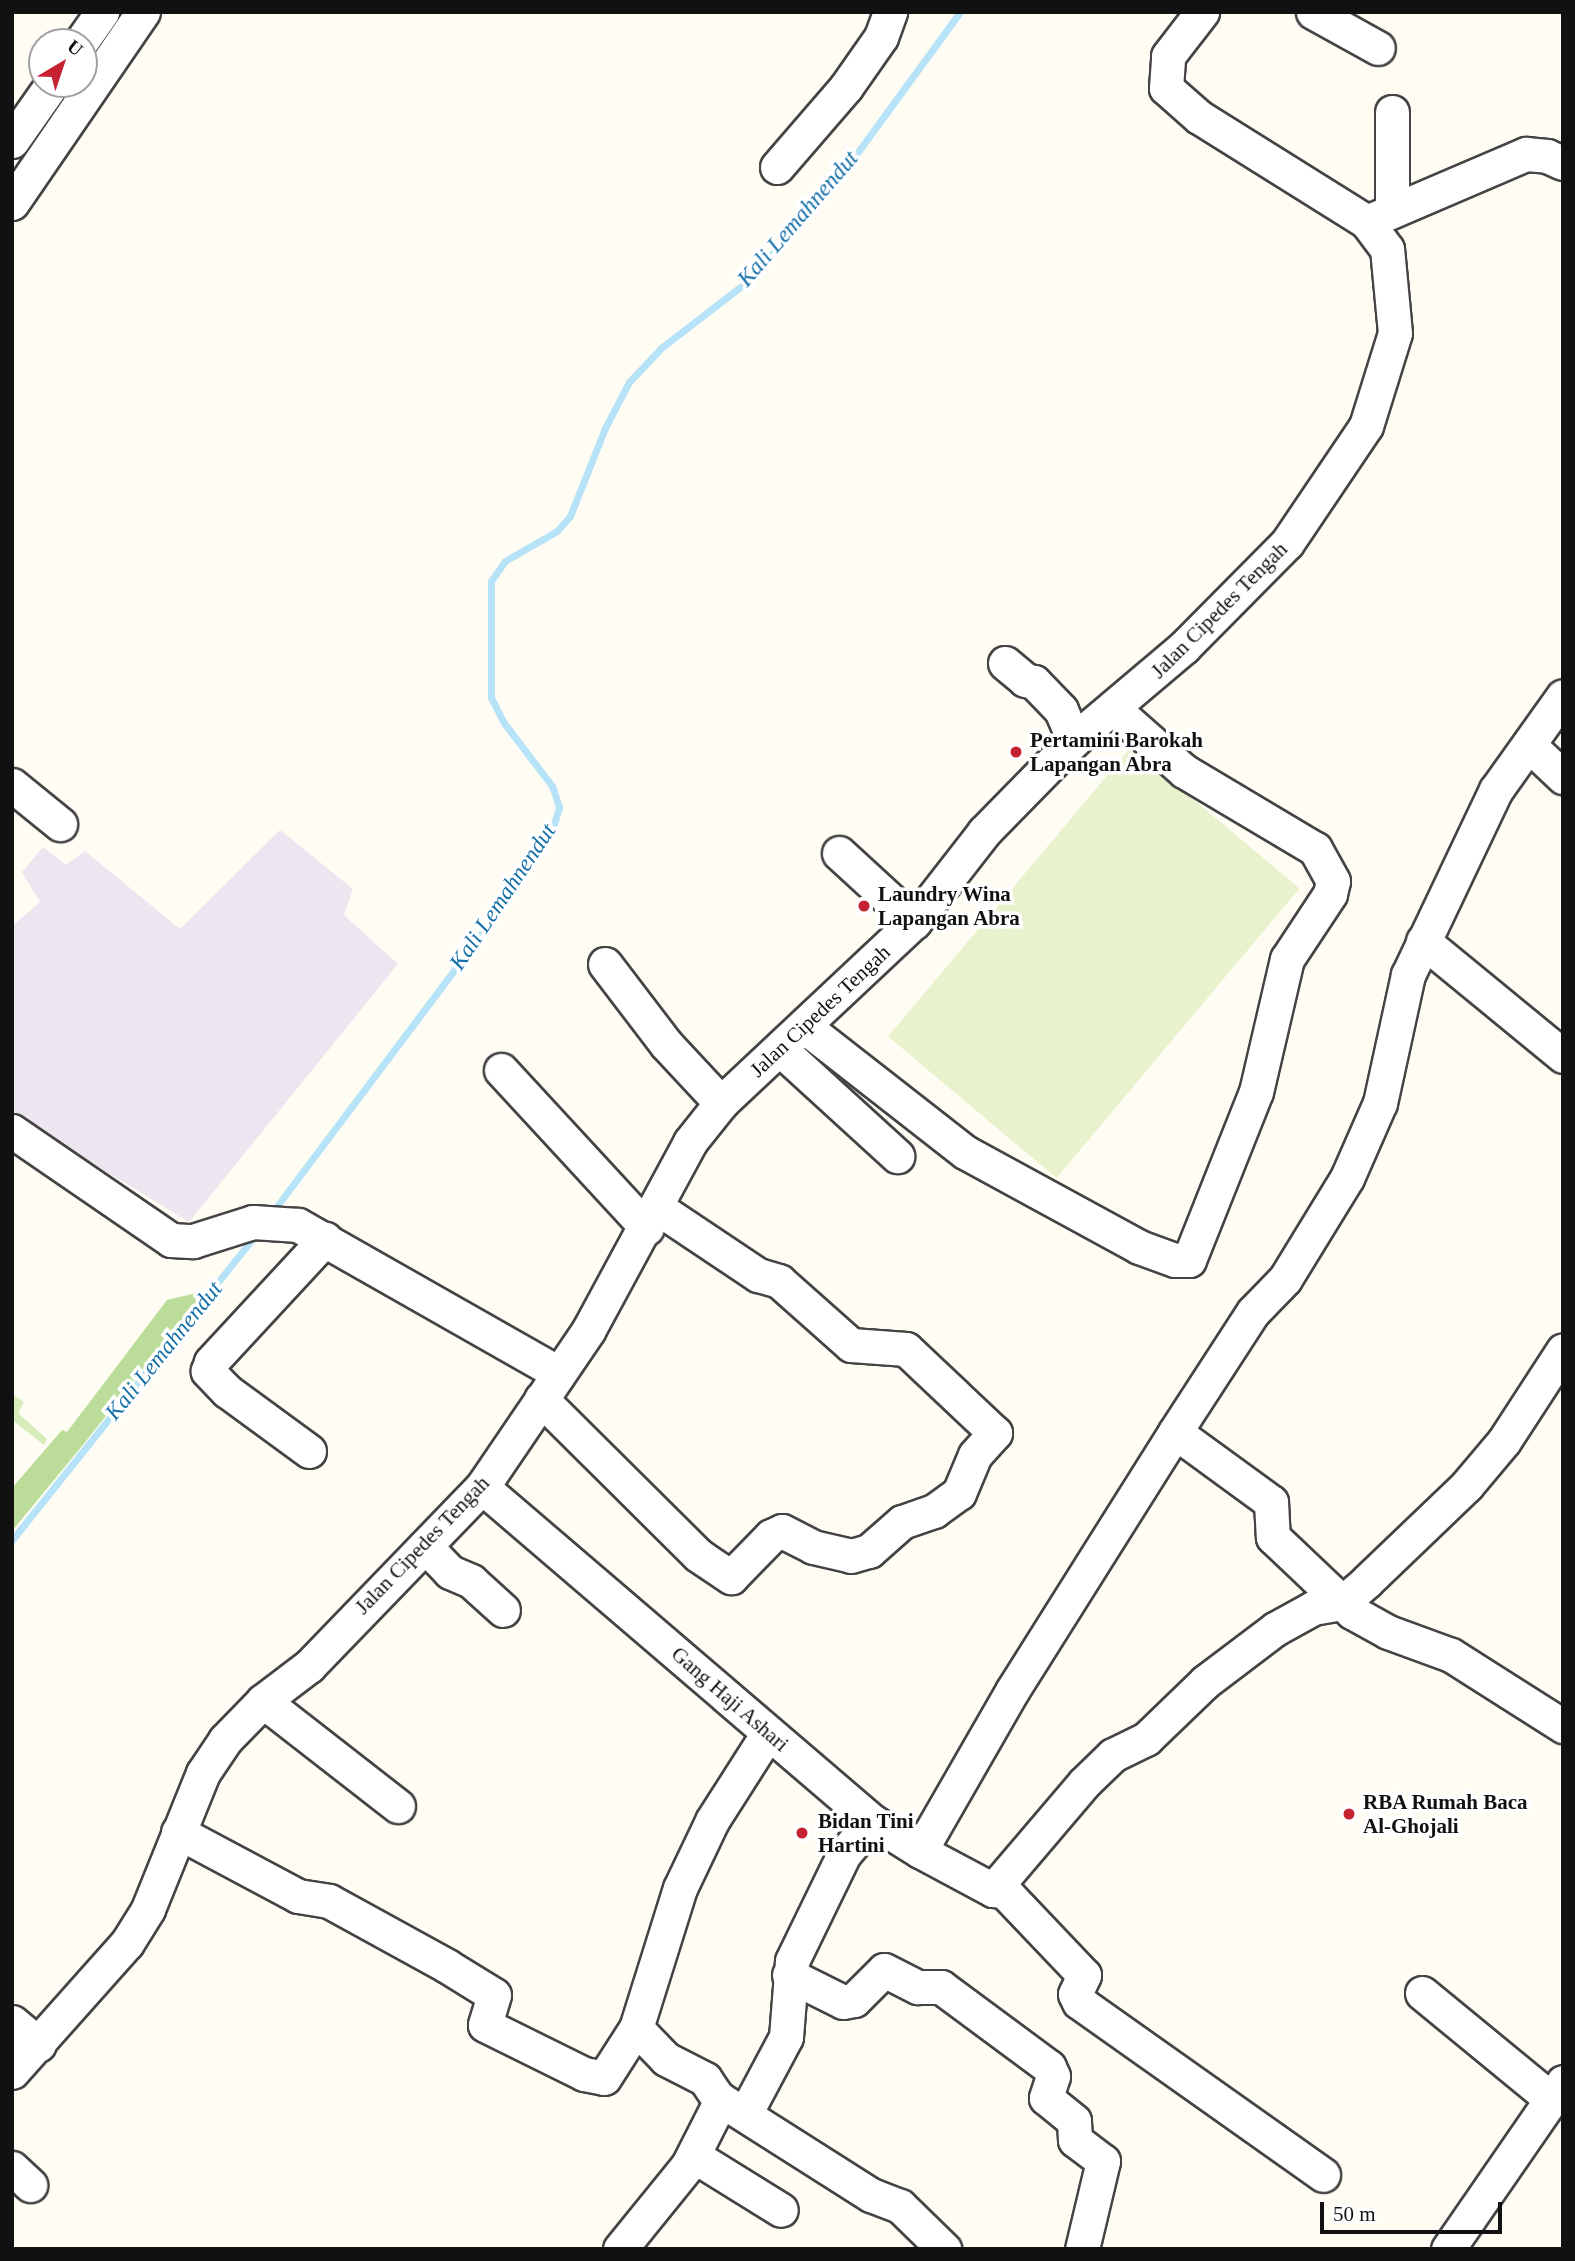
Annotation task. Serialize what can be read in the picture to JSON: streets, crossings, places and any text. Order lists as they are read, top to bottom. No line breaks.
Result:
{"streets":{"street":["Jalan Cipedes Tengah","Gang Haji Ashari"]},"crossings":[["Jalan Cipedes Tengah","Gang Haji Ashari"]],"water":["Kali Lemahnendut"],"places":["Pertamini Barokah Lapangan Abra","Laundry Wina Lapangan Abra","RBA Rumah Baca Al-Ghojali","Bidan Tini Hartini"],"scale_bar":"50 m","north":"top right"}
